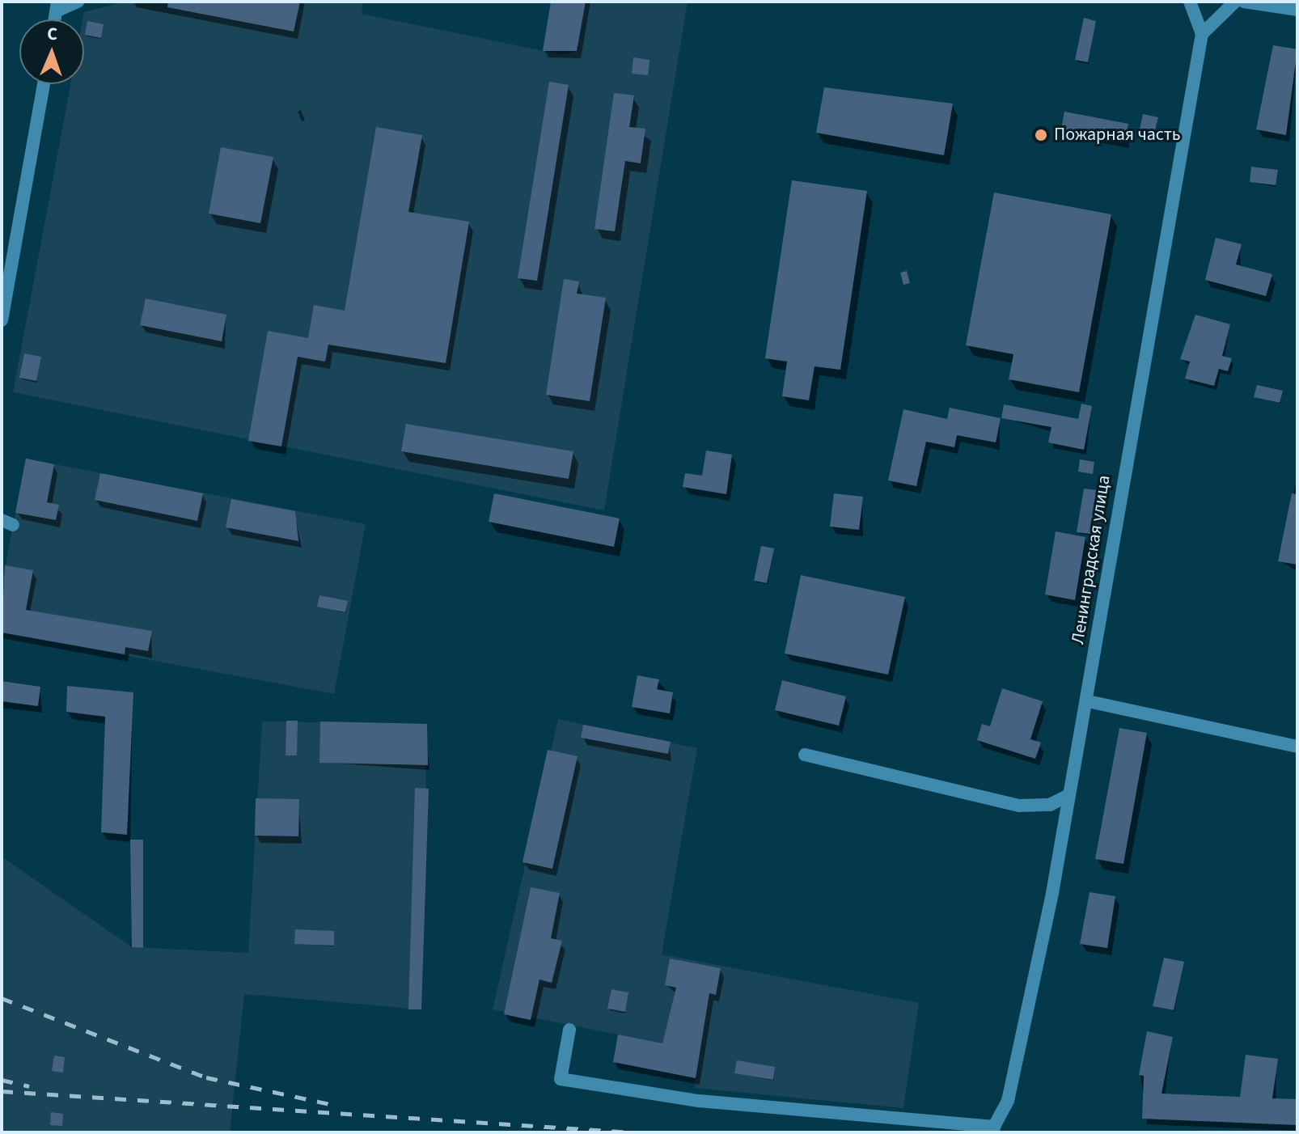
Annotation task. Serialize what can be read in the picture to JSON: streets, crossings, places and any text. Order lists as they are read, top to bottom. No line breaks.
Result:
{"streets":{"street":["Ленинградская улица"]},"places":["Пожарная часть"],"north":"top"}
